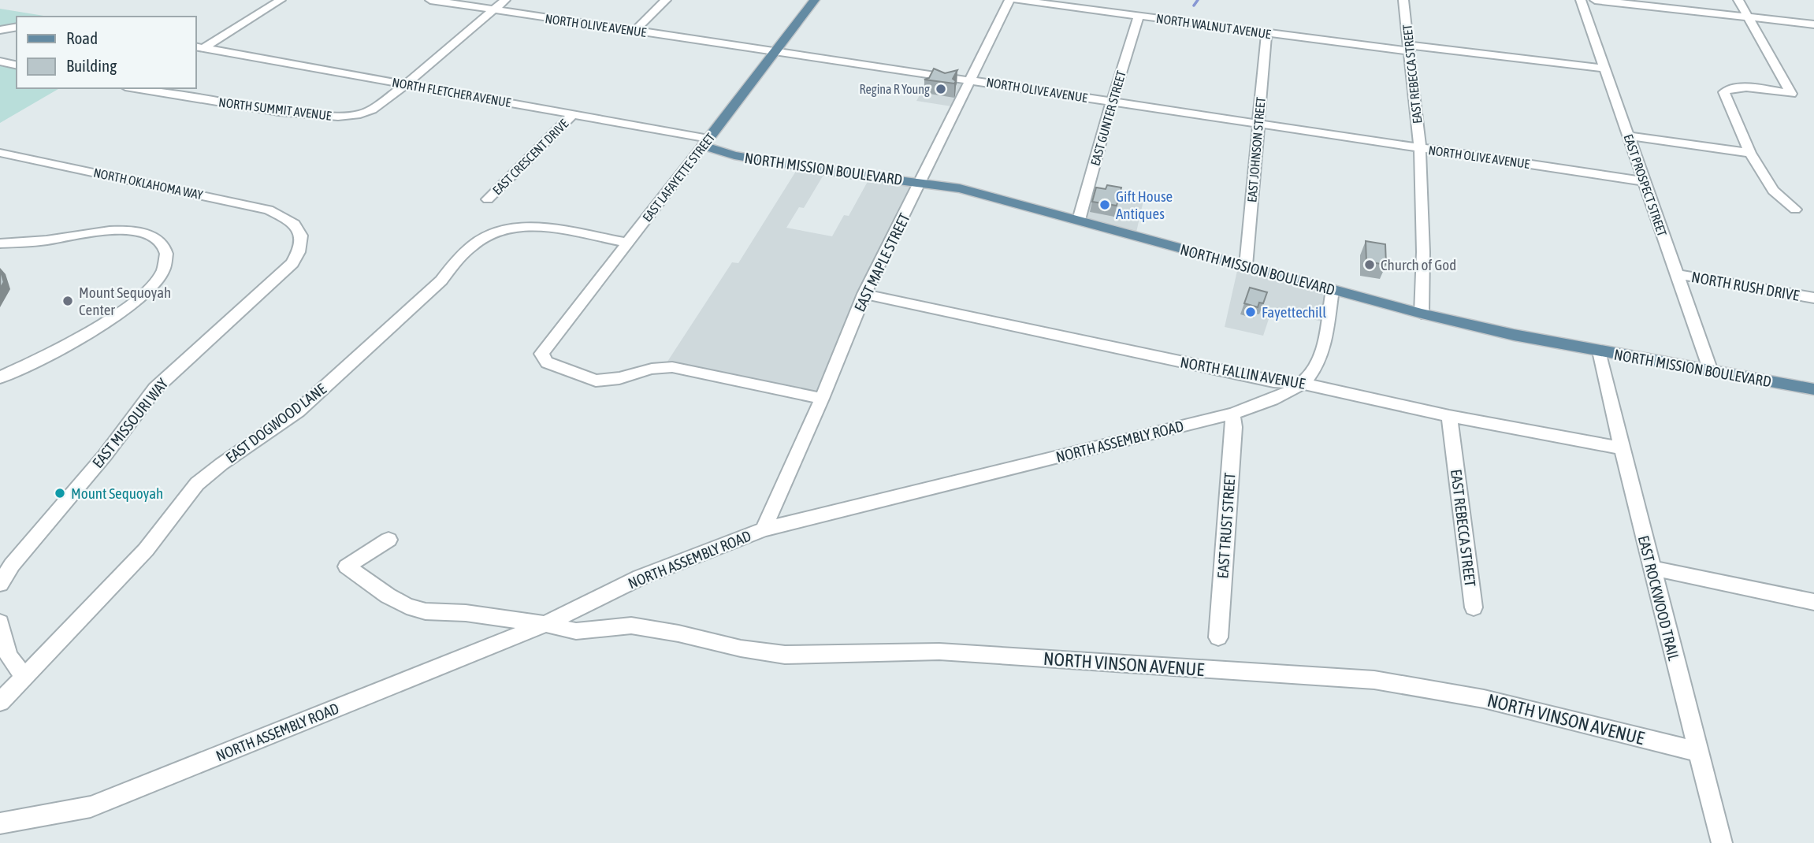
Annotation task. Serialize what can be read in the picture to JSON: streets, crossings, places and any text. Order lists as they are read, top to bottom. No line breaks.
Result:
{"streets":{"main road":["NORTH MISSION BOULEVARD","EAST LAFAYETTE STREET"],"street":["NORTH OLIVE AVENUE","NORTH WALNUT AVENUE","EAST REBECCA STREET","NORTH FLETCHER AVENUE","NORTH SUMMIT AVENUE","EAST GUNTER STREET","EAST JOHNSON STREET","EAST CRESCENT DRIVE","NORTH OKLAHOMA WAY","EAST PROSPECT STREET","EAST MAPLE STREET","NORTH RUSH DRIVE","NORTH FALLIN AVENUE","EAST MISSOURI WAY","EAST DOGWOOD LANE","NORTH ASSEMBLY ROAD","EAST TRUST STREET","EAST ROCKWOOD TRAIL","NORTH VINSON AVENUE"]},"crossings":[["NORTH OLIVE AVENUE","EAST REBECCA STREET"],["NORTH OLIVE AVENUE","EAST GUNTER STREET"],["NORTH OLIVE AVENUE","EAST JOHNSON STREET"],["NORTH OLIVE AVENUE","EAST LAFAYETTE STREET"],["NORTH OLIVE AVENUE","EAST PROSPECT STREET"],["NORTH OLIVE AVENUE","EAST MAPLE STREET"],["NORTH WALNUT AVENUE","EAST REBECCA STREET"],["NORTH WALNUT AVENUE","EAST GUNTER STREET"],["NORTH WALNUT AVENUE","EAST JOHNSON STREET"],["NORTH WALNUT AVENUE","EAST PROSPECT STREET"],["EAST REBECCA STREET","NORTH MISSION BOULEVARD"],["EAST REBECCA STREET","NORTH FALLIN AVENUE"],["NORTH FLETCHER AVENUE","NORTH SUMMIT AVENUE"],["NORTH FLETCHER AVENUE","EAST CRESCENT DRIVE"],["NORTH FLETCHER AVENUE","NORTH MISSION BOULEVARD"],["NORTH FLETCHER AVENUE","EAST LAFAYETTE STREET"],["EAST GUNTER STREET","NORTH MISSION BOULEVARD"],["EAST JOHNSON STREET","NORTH MISSION BOULEVARD"],["NORTH MISSION BOULEVARD","EAST LAFAYETTE STREET"],["NORTH MISSION BOULEVARD","EAST PROSPECT STREET"],["NORTH MISSION BOULEVARD","EAST MAPLE STREET"],["NORTH MISSION BOULEVARD","NORTH ASSEMBLY ROAD"],["NORTH MISSION BOULEVARD","EAST ROCKWOOD TRAIL"],["EAST LAFAYETTE STREET","EAST MAPLE STREET"],["EAST LAFAYETTE STREET","EAST DOGWOOD LANE"],["NORTH OKLAHOMA WAY","EAST MISSOURI WAY"],["EAST PROSPECT STREET","NORTH RUSH DRIVE"],["EAST MAPLE STREET","NORTH FALLIN AVENUE"],["EAST MAPLE STREET","NORTH ASSEMBLY ROAD"],["NORTH FALLIN AVENUE","NORTH ASSEMBLY ROAD"],["NORTH FALLIN AVENUE","EAST ROCKWOOD TRAIL"],["NORTH ASSEMBLY ROAD","EAST TRUST STREET"],["NORTH ASSEMBLY ROAD","NORTH VINSON AVENUE"],["EAST ROCKWOOD TRAIL","NORTH VINSON AVENUE"]],"places":["Regina R Young","Gift House Antiques","Church of God","Mount Sequoyah Center","Fayettechill","Mount Sequoyah"],"legend":["Road","Building"]}
